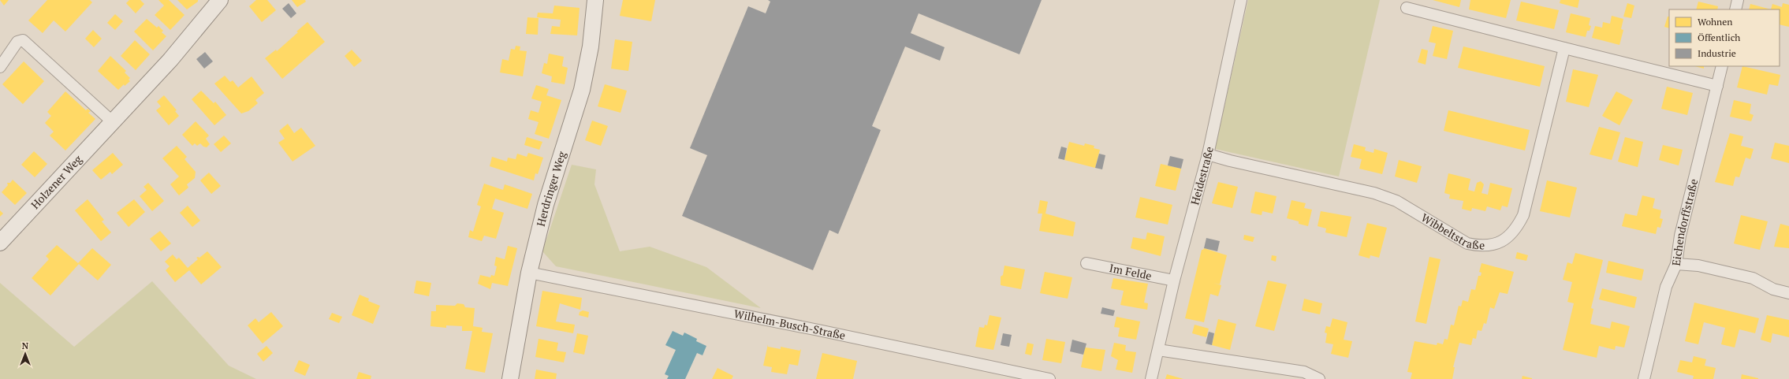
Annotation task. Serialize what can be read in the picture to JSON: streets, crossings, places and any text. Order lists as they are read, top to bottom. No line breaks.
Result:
{"streets":{"main road":["Holzener Weg","Herdringer Weg"],"street":["Heidestraße","Eichendorffstraße","Wibbeltstraße","Im Felde","Wilhelm-Busch-Straße"]},"crossings":[["Heidestraße","Wibbeltstraße"],["Heidestraße","Im Felde"],["Herdringer Weg","Wilhelm-Busch-Straße"]],"legend":["Wohnen","Öffentlich","Industrie"],"north":"top"}
